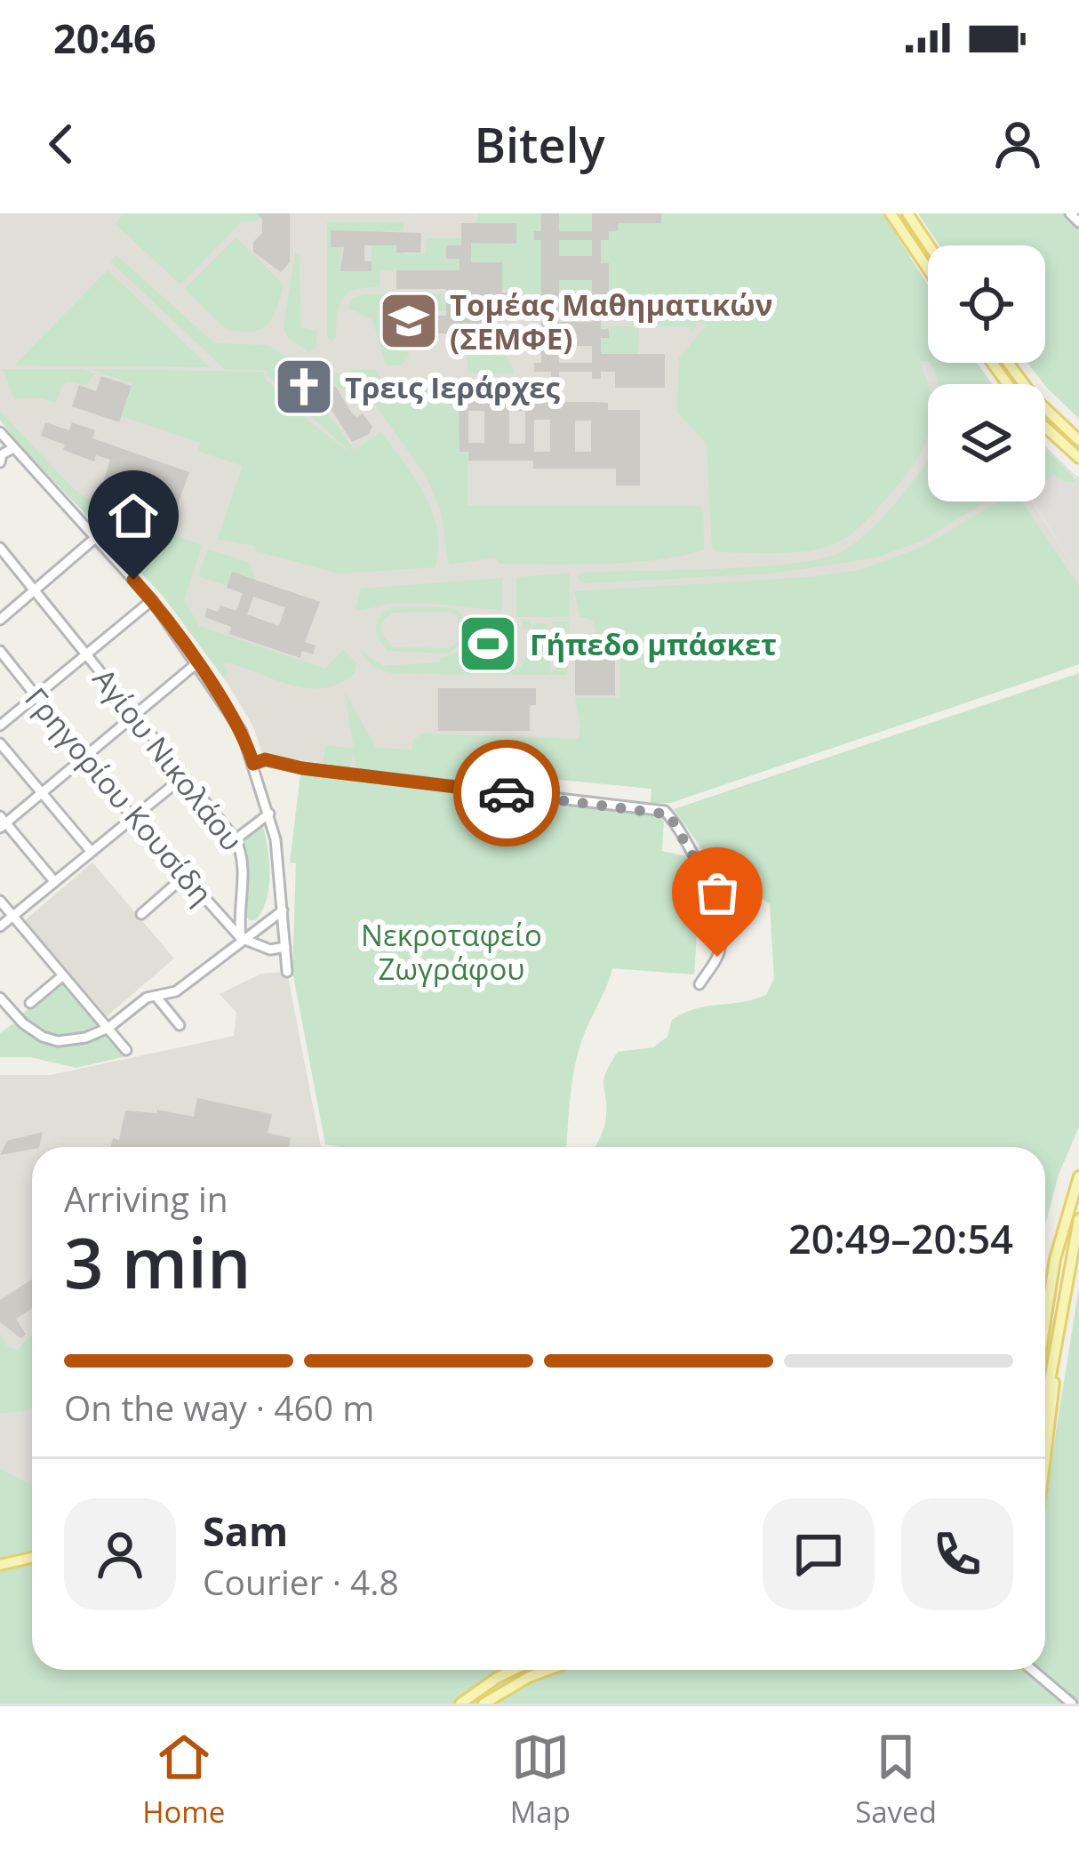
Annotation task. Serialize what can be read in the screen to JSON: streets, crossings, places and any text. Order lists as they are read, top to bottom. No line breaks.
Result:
{"streets":{"street":["Αγίου Νικολάου","Γρηγορίου Κουσίδη"]},"crossings":[["Αγίου Νικολάου","Γρηγορίου Κουσίδη"]],"parks":["Νεκροταφείο Ζωγράφου"],"places":{"school or university":["Τομέας Μαθηματικών (ΣΕΜΦΕ)"],"church":["Τρεις Ιεράρχες"],"sports":["Γήπεδο μπάσκετ"]},"page":{"status":"20:46","header":"Bitely","heading":["3 min","Arriving in","20:49–20:54"],"panel":["Sam","Courier · 4.8"],"bar":"On the way · 460 m","tabs":["Home","Map","Saved"]}}
